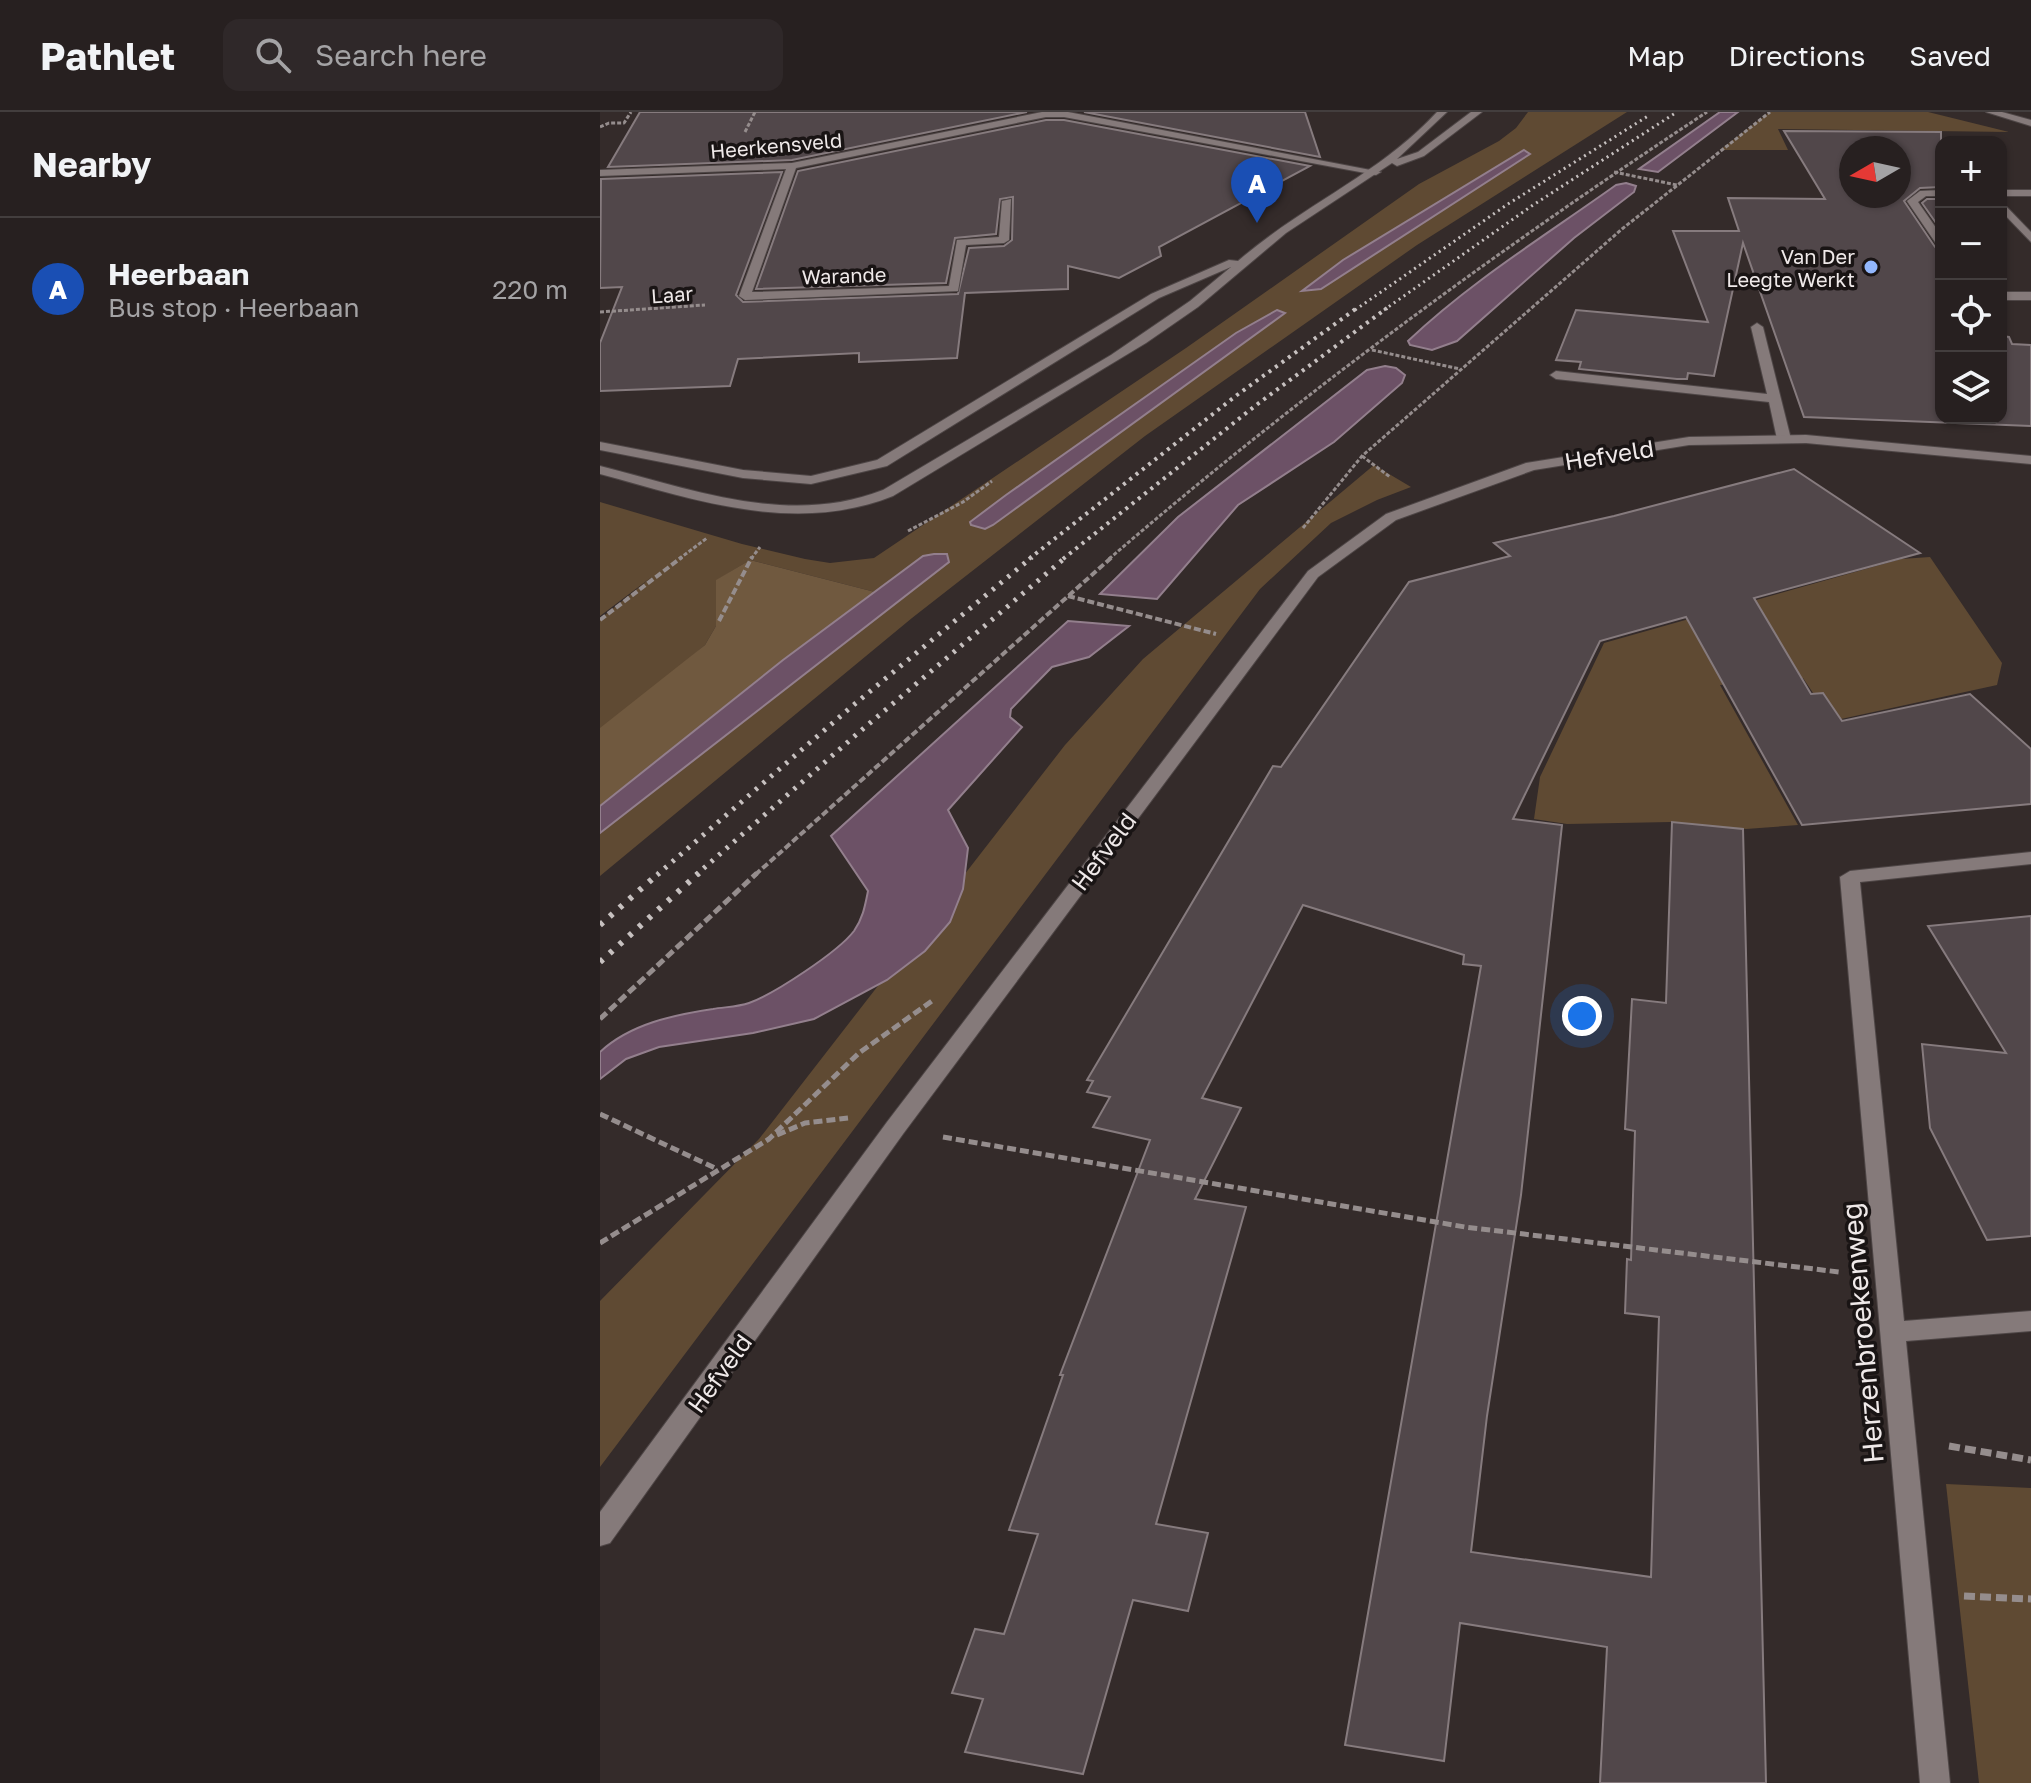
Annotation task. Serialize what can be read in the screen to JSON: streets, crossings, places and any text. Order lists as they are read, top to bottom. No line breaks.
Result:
{"streets":{"street":["Heerkensveld","Warande","Hefveld","Herzenbroekenweg"],"path":["Laar"]},"crossings":[["Warande","Laar"]],"places":["Van Der Leegte Werkt"],"north":"left","page":{"header":"Pathlet","search":"Search here","nav":["Map","Directions","Saved"],"heading":"Nearby","map_buttons":["+","−"],"pins":"A","list":[{"mark":"A","name":"Heerbaan","note":"Bus stop · Heerbaan","value":"220 m"}]}}
